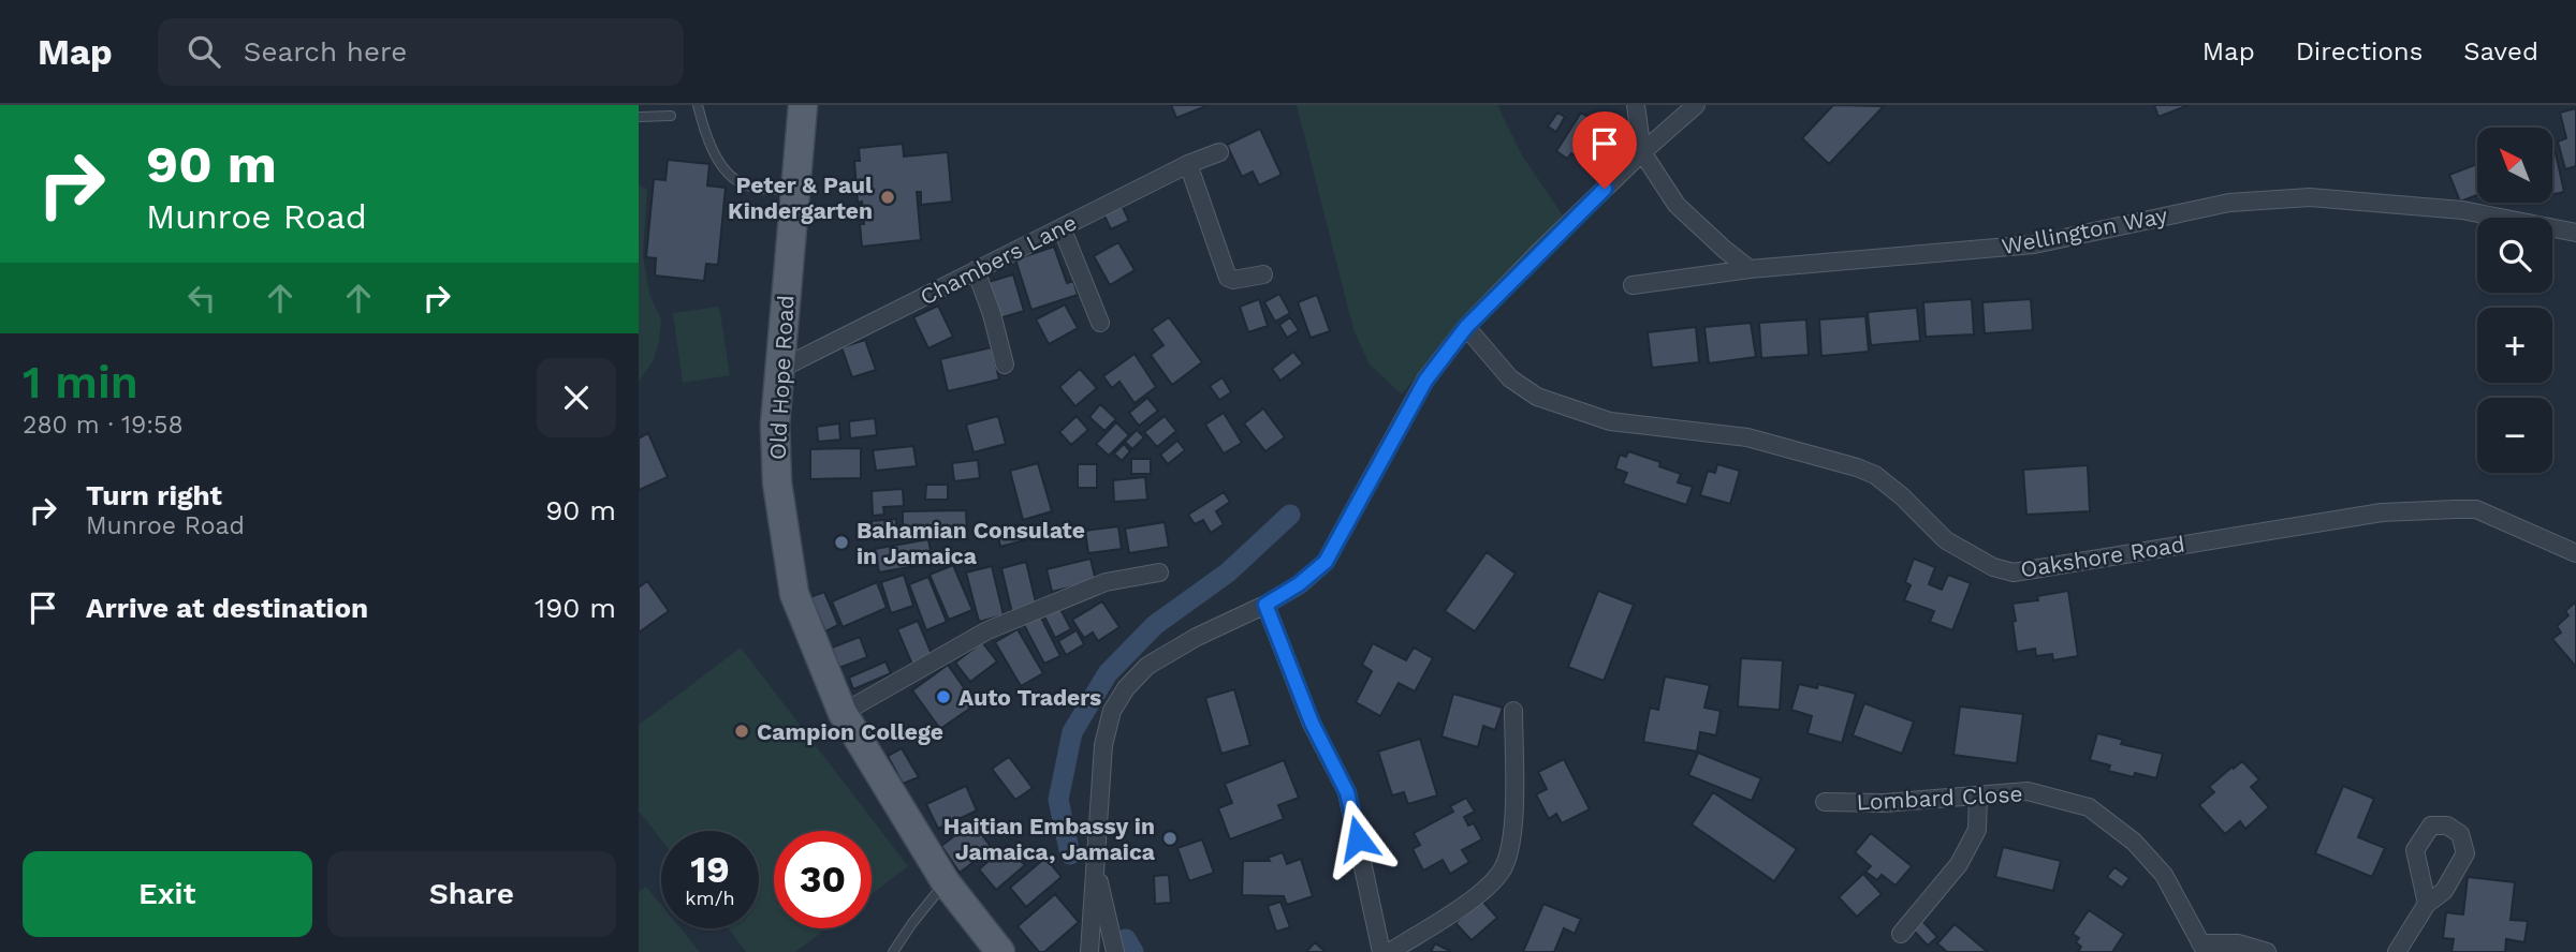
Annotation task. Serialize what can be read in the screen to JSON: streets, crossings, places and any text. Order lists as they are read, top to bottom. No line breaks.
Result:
{"streets":{"main road":["Old Hope Road"],"street":["Wellington Way","Chambers Lane","Oakshore Road","Lombard Close"]},"crossings":[["Chambers Lane","Old Hope Road"]],"places":["Peter & Paul Kindergarten","Bahamian Consulate in Jamaica","Auto Traders","Campion College","Haitian Embassy in Jamaica, Jamaica"],"north":"top left","page":{"header":"Map","search":"Search here","nav":["Map","Directions","Saved"],"turn":["90 m","Munroe Road"],"map_buttons":["+","−"],"heading":["1 min","280 m · 19:58"],"list":[{"name":"Turn right","note":"Munroe Road","value":"90 m"},{"name":"Arrive at destination","value":"190 m"}],"speed":"19 km/h","limit":"30","buttons":["Exit","Share"]}}
